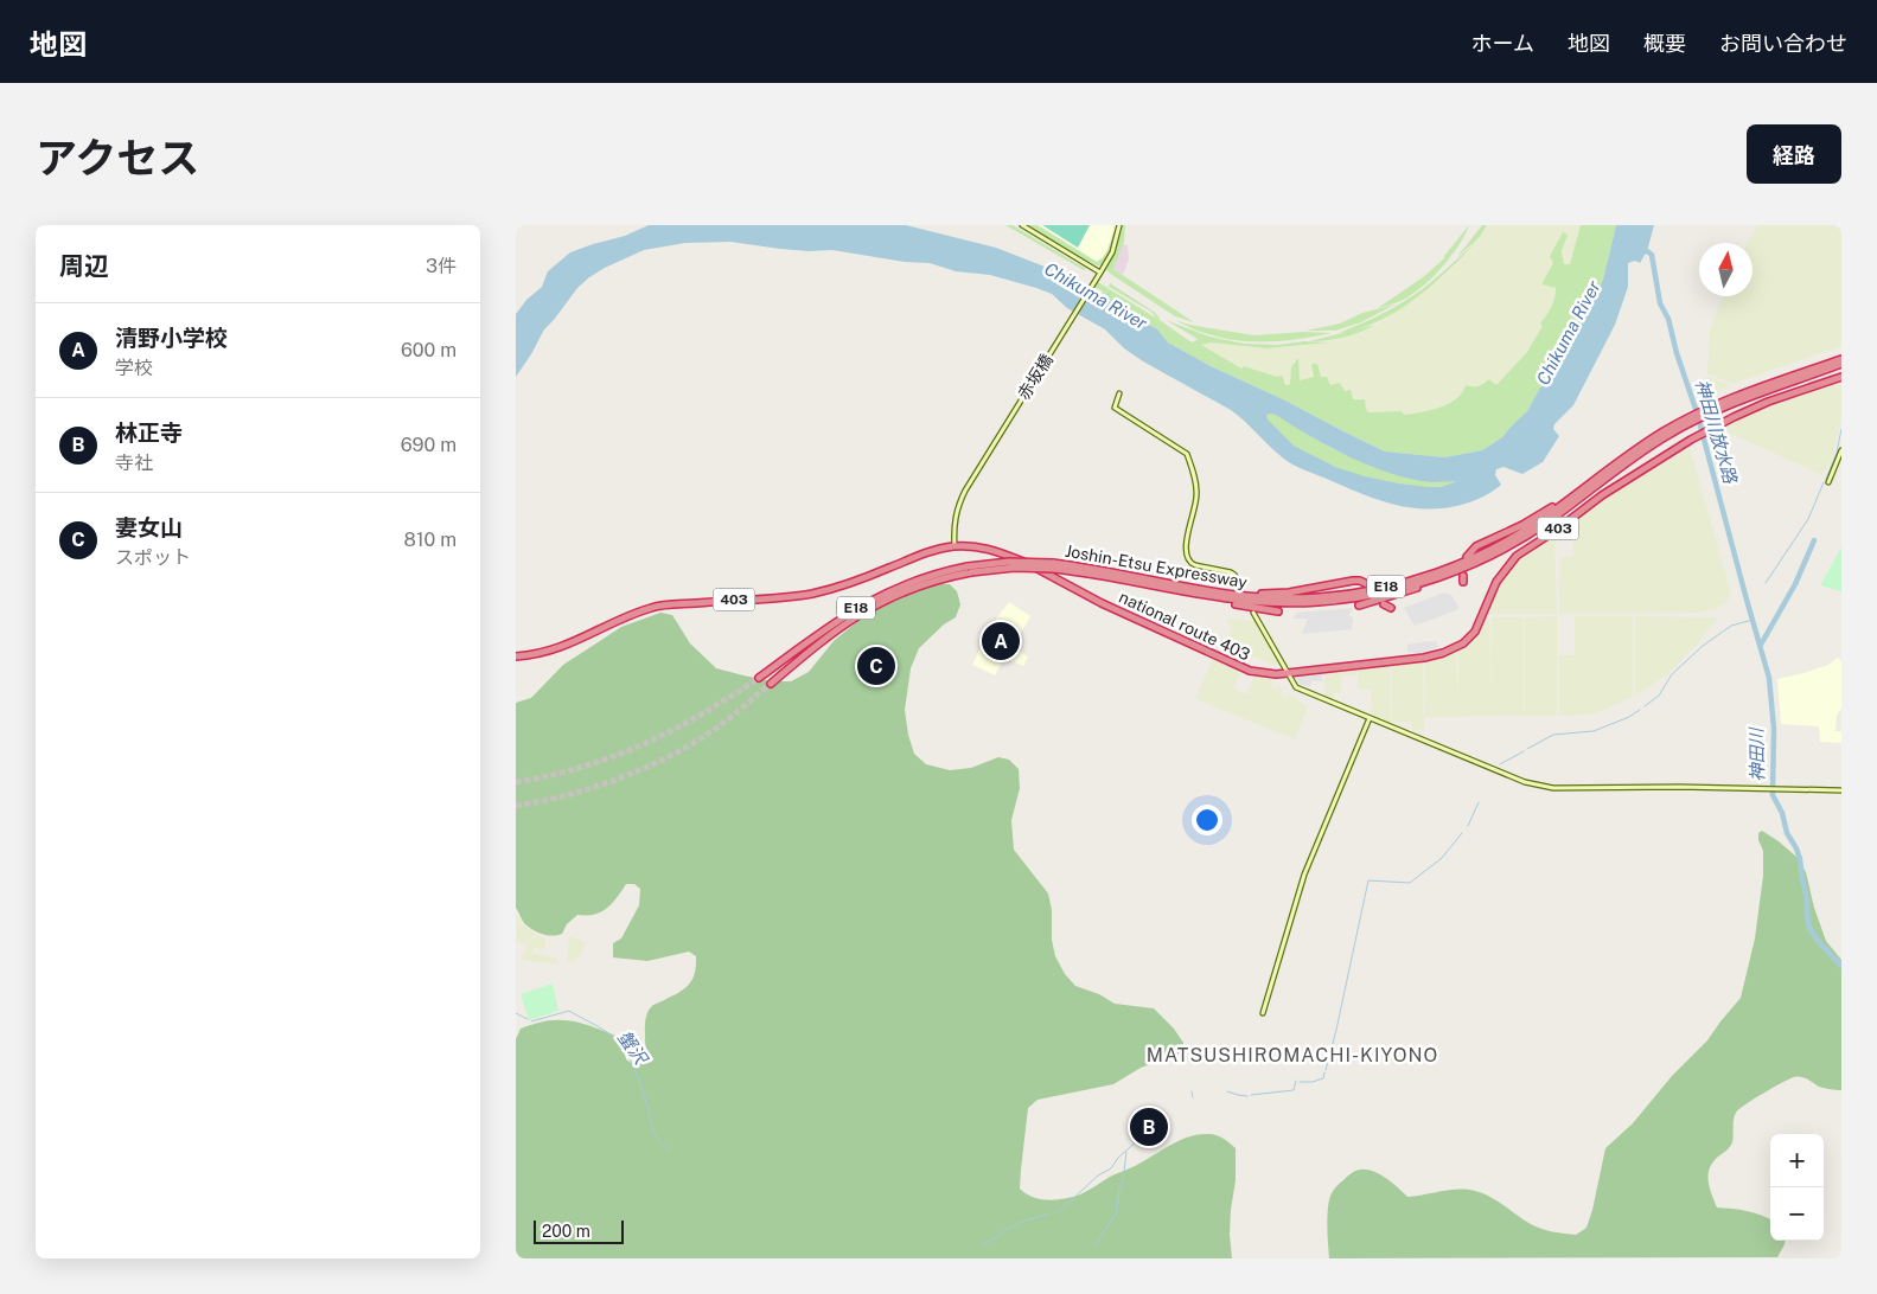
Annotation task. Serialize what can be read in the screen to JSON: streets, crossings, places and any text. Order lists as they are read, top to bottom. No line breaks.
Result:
{"streets":{"highway":["403","Joshin-Etsu Expressway","E18","national route 403"],"street":["赤坂橋"]},"crossings":[["赤坂橋","national route 403"]],"districts":["MATSUSHIROMACHI-KIYONO"],"water":["Chikuma River","神田川放水路","神田川","蟹沢"],"scale_bar":"200 m","north":"top","page":{"header":"地図","nav":["ホーム","地図","概要","お問い合わせ"],"title":"アクセス","buttons":"経路","heading":["周辺","3件"],"list":[{"mark":"A","name":"清野小学校","note":"学校","value":"600 m"},{"mark":"B","name":"林正寺","note":"寺社","value":"690 m"},{"mark":"C","name":"妻女山","note":"スポット","value":"810 m"}],"pins":["A","C","B"],"map_buttons":["+","−"],"scale":"200 m"}}
